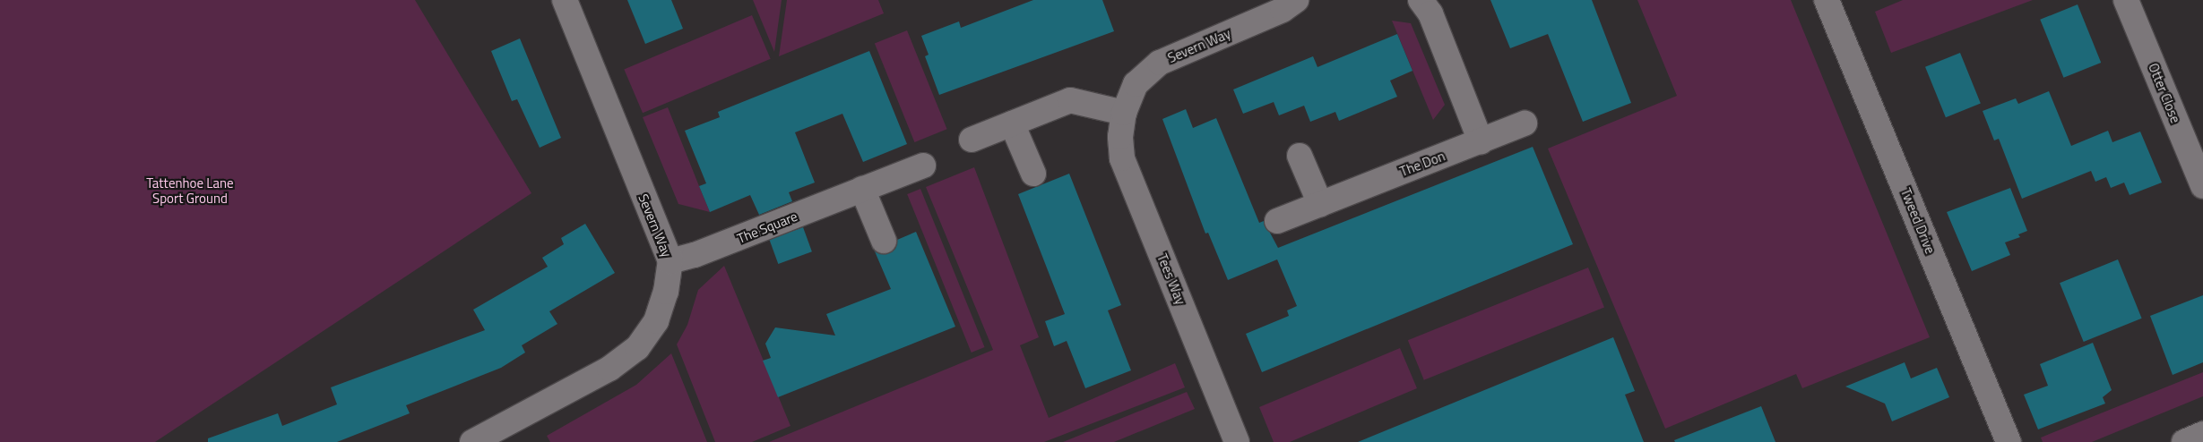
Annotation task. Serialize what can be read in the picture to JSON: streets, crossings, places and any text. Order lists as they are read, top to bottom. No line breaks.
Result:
{"streets":{"street":["Severn Way","Otter Close","The Don","Tweed Drive","The Square","Tees Way"]},"crossings":[["Severn Way","The Square"],["Severn Way","Tees Way"]],"parks":["Tattenhoe Lane Sport Ground"]}
